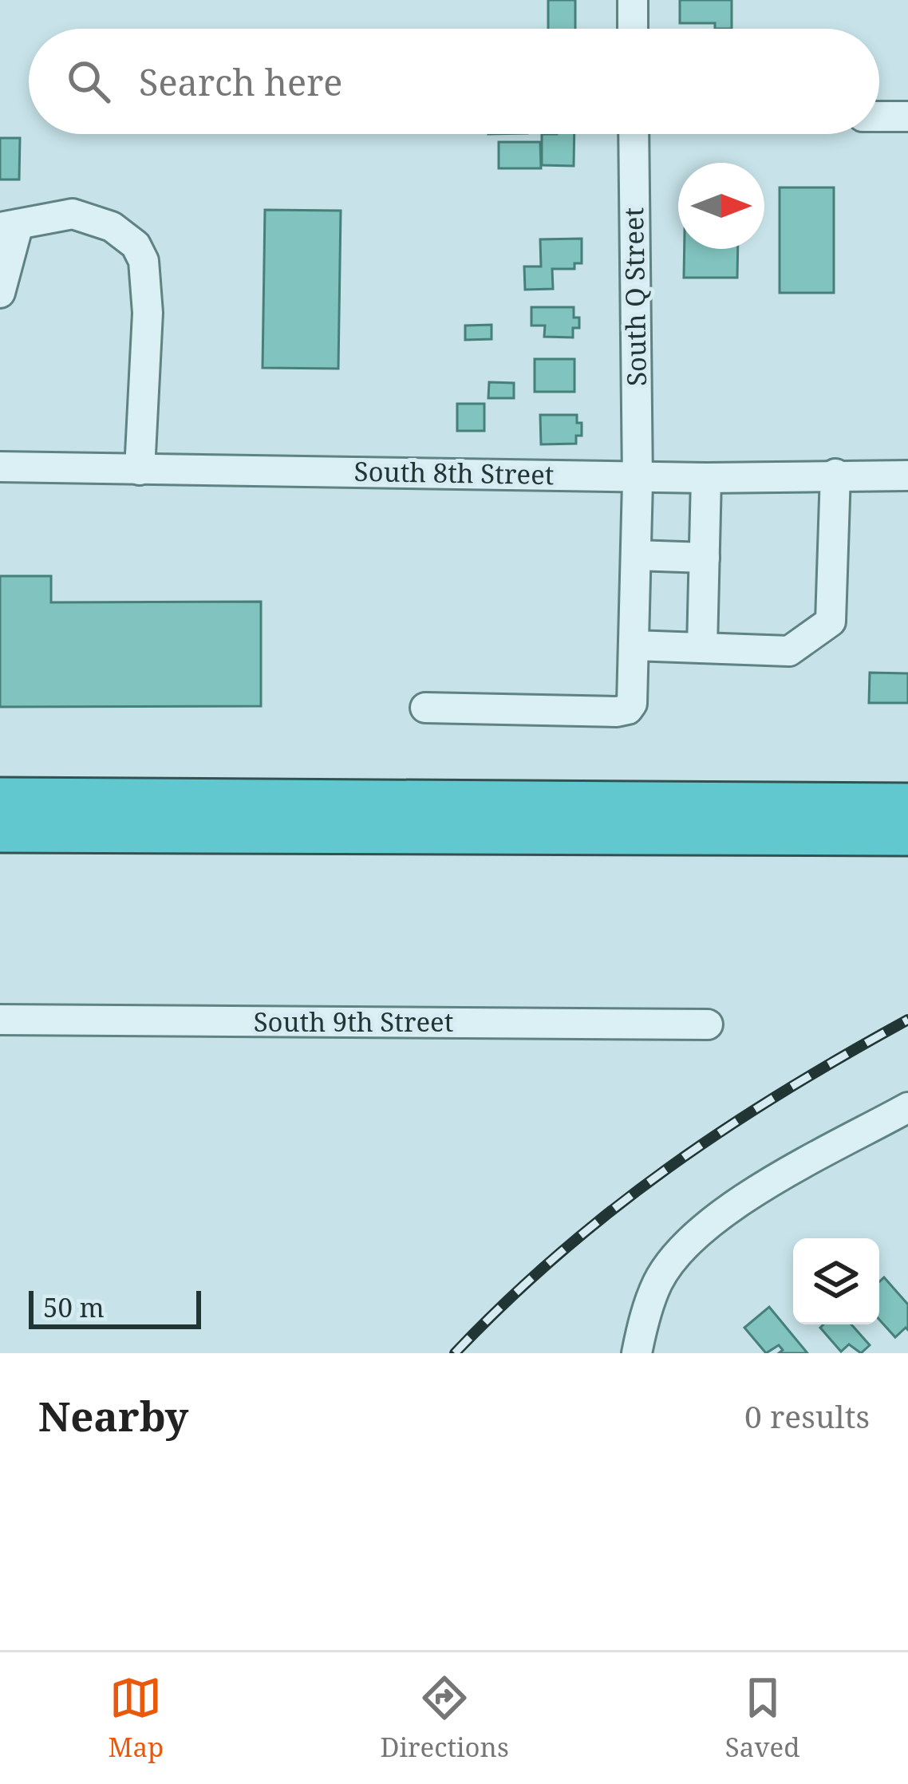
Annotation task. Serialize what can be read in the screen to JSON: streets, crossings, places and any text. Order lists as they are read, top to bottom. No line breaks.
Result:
{"streets":{"street":["South Q Street","South 8th Street","South 9th Street"]},"crossings":[["South Q Street","South 8th Street"]],"scale_bar":"50 m","north":"right","page":{"search":"Search here","scale":"50 m","heading":["Nearby","0 results"],"nav":["Map","Directions","Saved"]}}
